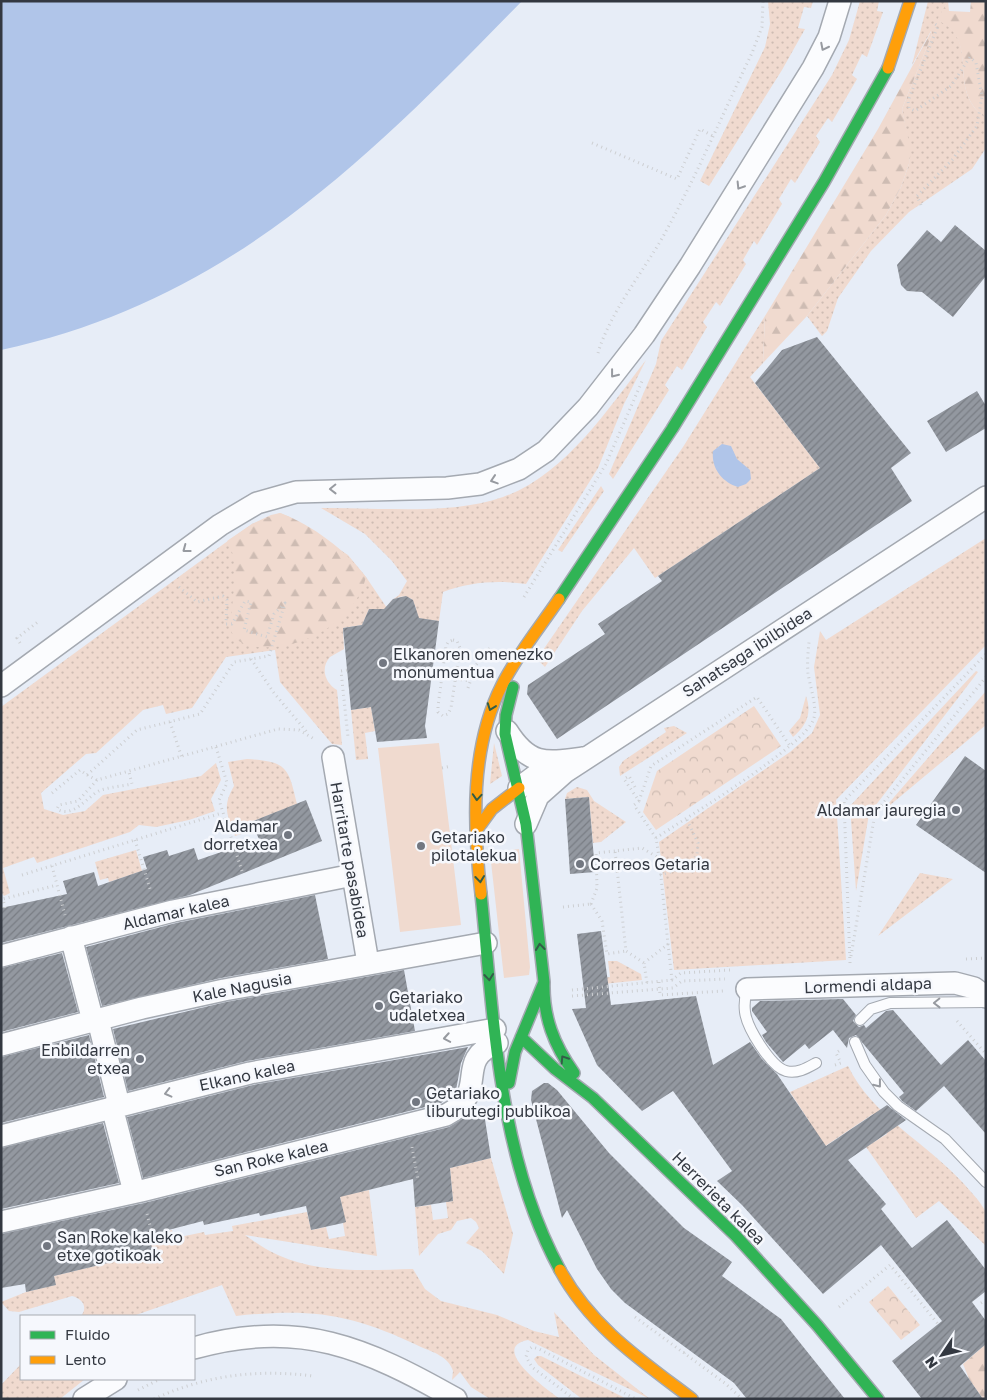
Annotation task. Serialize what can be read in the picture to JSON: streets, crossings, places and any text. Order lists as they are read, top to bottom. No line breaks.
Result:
{"streets":{"main road":["Herrerieta kalea"],"street":["Sahatsaga ibilbidea","Harritarte pasabidea","Aldamar kalea","Lormendi aldapa","Kale Nagusia","Elkano kalea","San Roke kalea"]},"crossings":[["Harritarte pasabidea","Aldamar kalea"],["Harritarte pasabidea","Kale Nagusia"],["Elkano kalea","San Roke kalea"],["Elkano kalea","Herrerieta kalea"],["San Roke kalea","Herrerieta kalea"]],"one_way":["Elkano kalea"],"places":["Elkanoren omenezko monumentua","Aldamar jauregia","Aldamar dorretxea","Getariako pilotalekua","Correos Getaria","Getariako udaletxea","Enbildarren etxea","Getariako liburutegi publikoa","San Roke kaleko etxe gotikoak"],"legend":["Fluido","Lento"],"north":"bottom left"}
